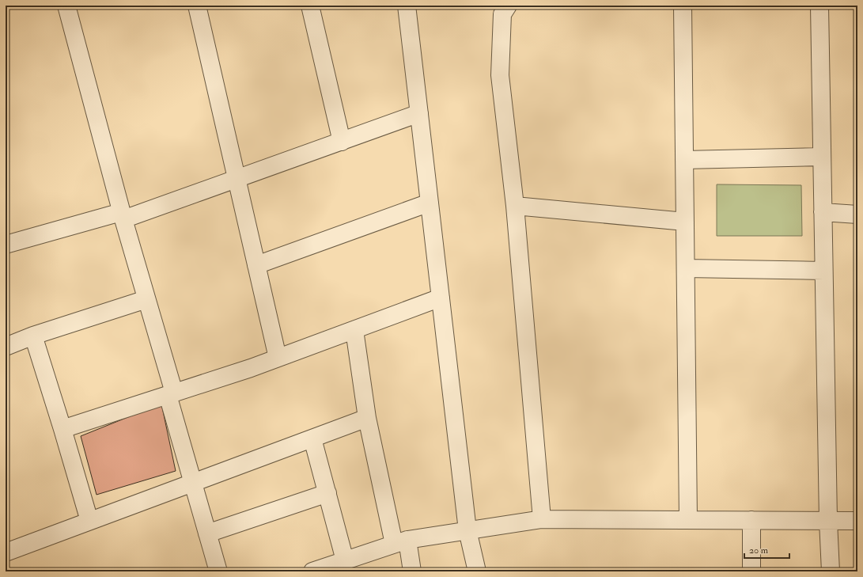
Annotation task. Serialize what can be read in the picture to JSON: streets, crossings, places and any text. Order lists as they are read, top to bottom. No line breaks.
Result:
{"scale_bar":"20 m"}
